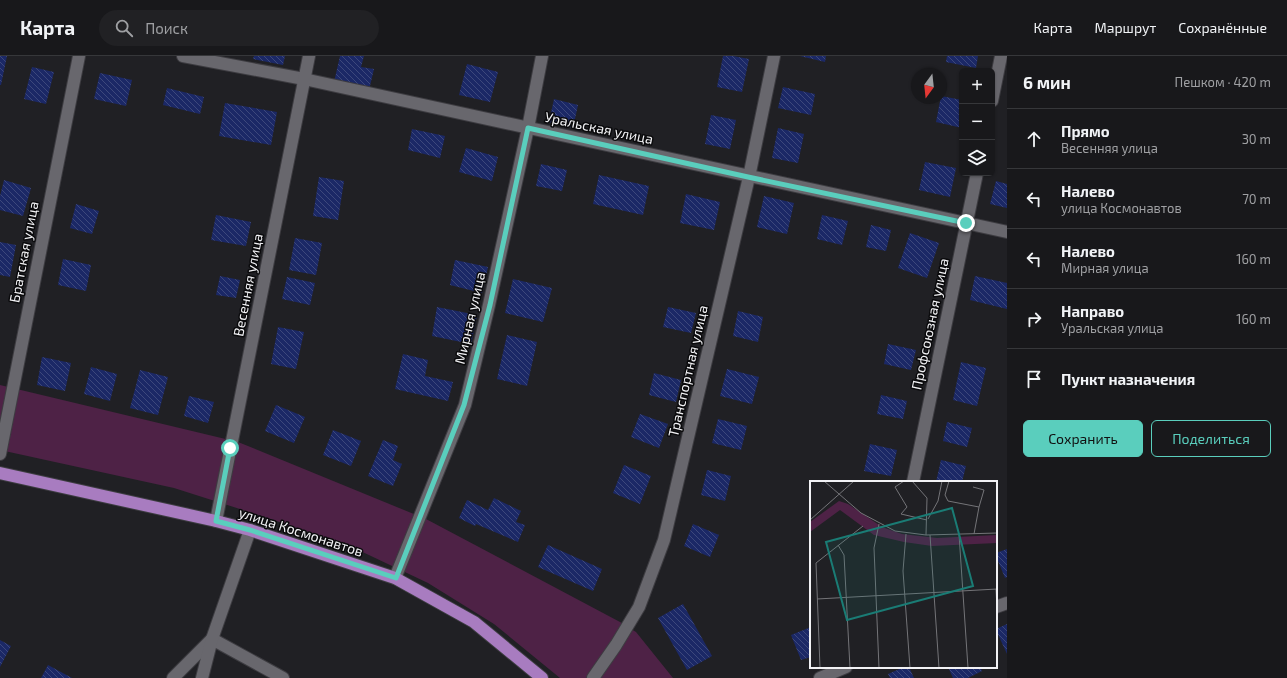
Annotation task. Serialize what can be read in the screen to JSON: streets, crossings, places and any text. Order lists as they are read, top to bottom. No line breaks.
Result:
{"streets":{"main road":["улица Космонавтов"],"street":["Уральская улица","Братская улица","Весенняя улица","Мирная улица","Профсоюзная улица","Транспортная улица"]},"crossings":[["Уральская улица","Весенняя улица"],["Уральская улица","Мирная улица"],["Уральская улица","Профсоюзная улица"],["Уральская улица","Транспортная улица"],["Весенняя улица","улица Космонавтов"],["Мирная улица","улица Космонавтов"]],"north":"bottom","page":{"header":"Карта","search":"Поиск","nav":["Карта","Маршрут","Сохранённые"],"heading":["6 мин","Пешком · 420 m"],"map_buttons":["+","−"],"list":[["Прямо","Весенняя улица","30 m"],["Налево","улица Космонавтов","70 m"],["Налево","Мирная улица","160 m"],["Направо","Уральская улица","160 m"],"Пункт назначения"],"buttons":["Сохранить","Поделиться"]}}
